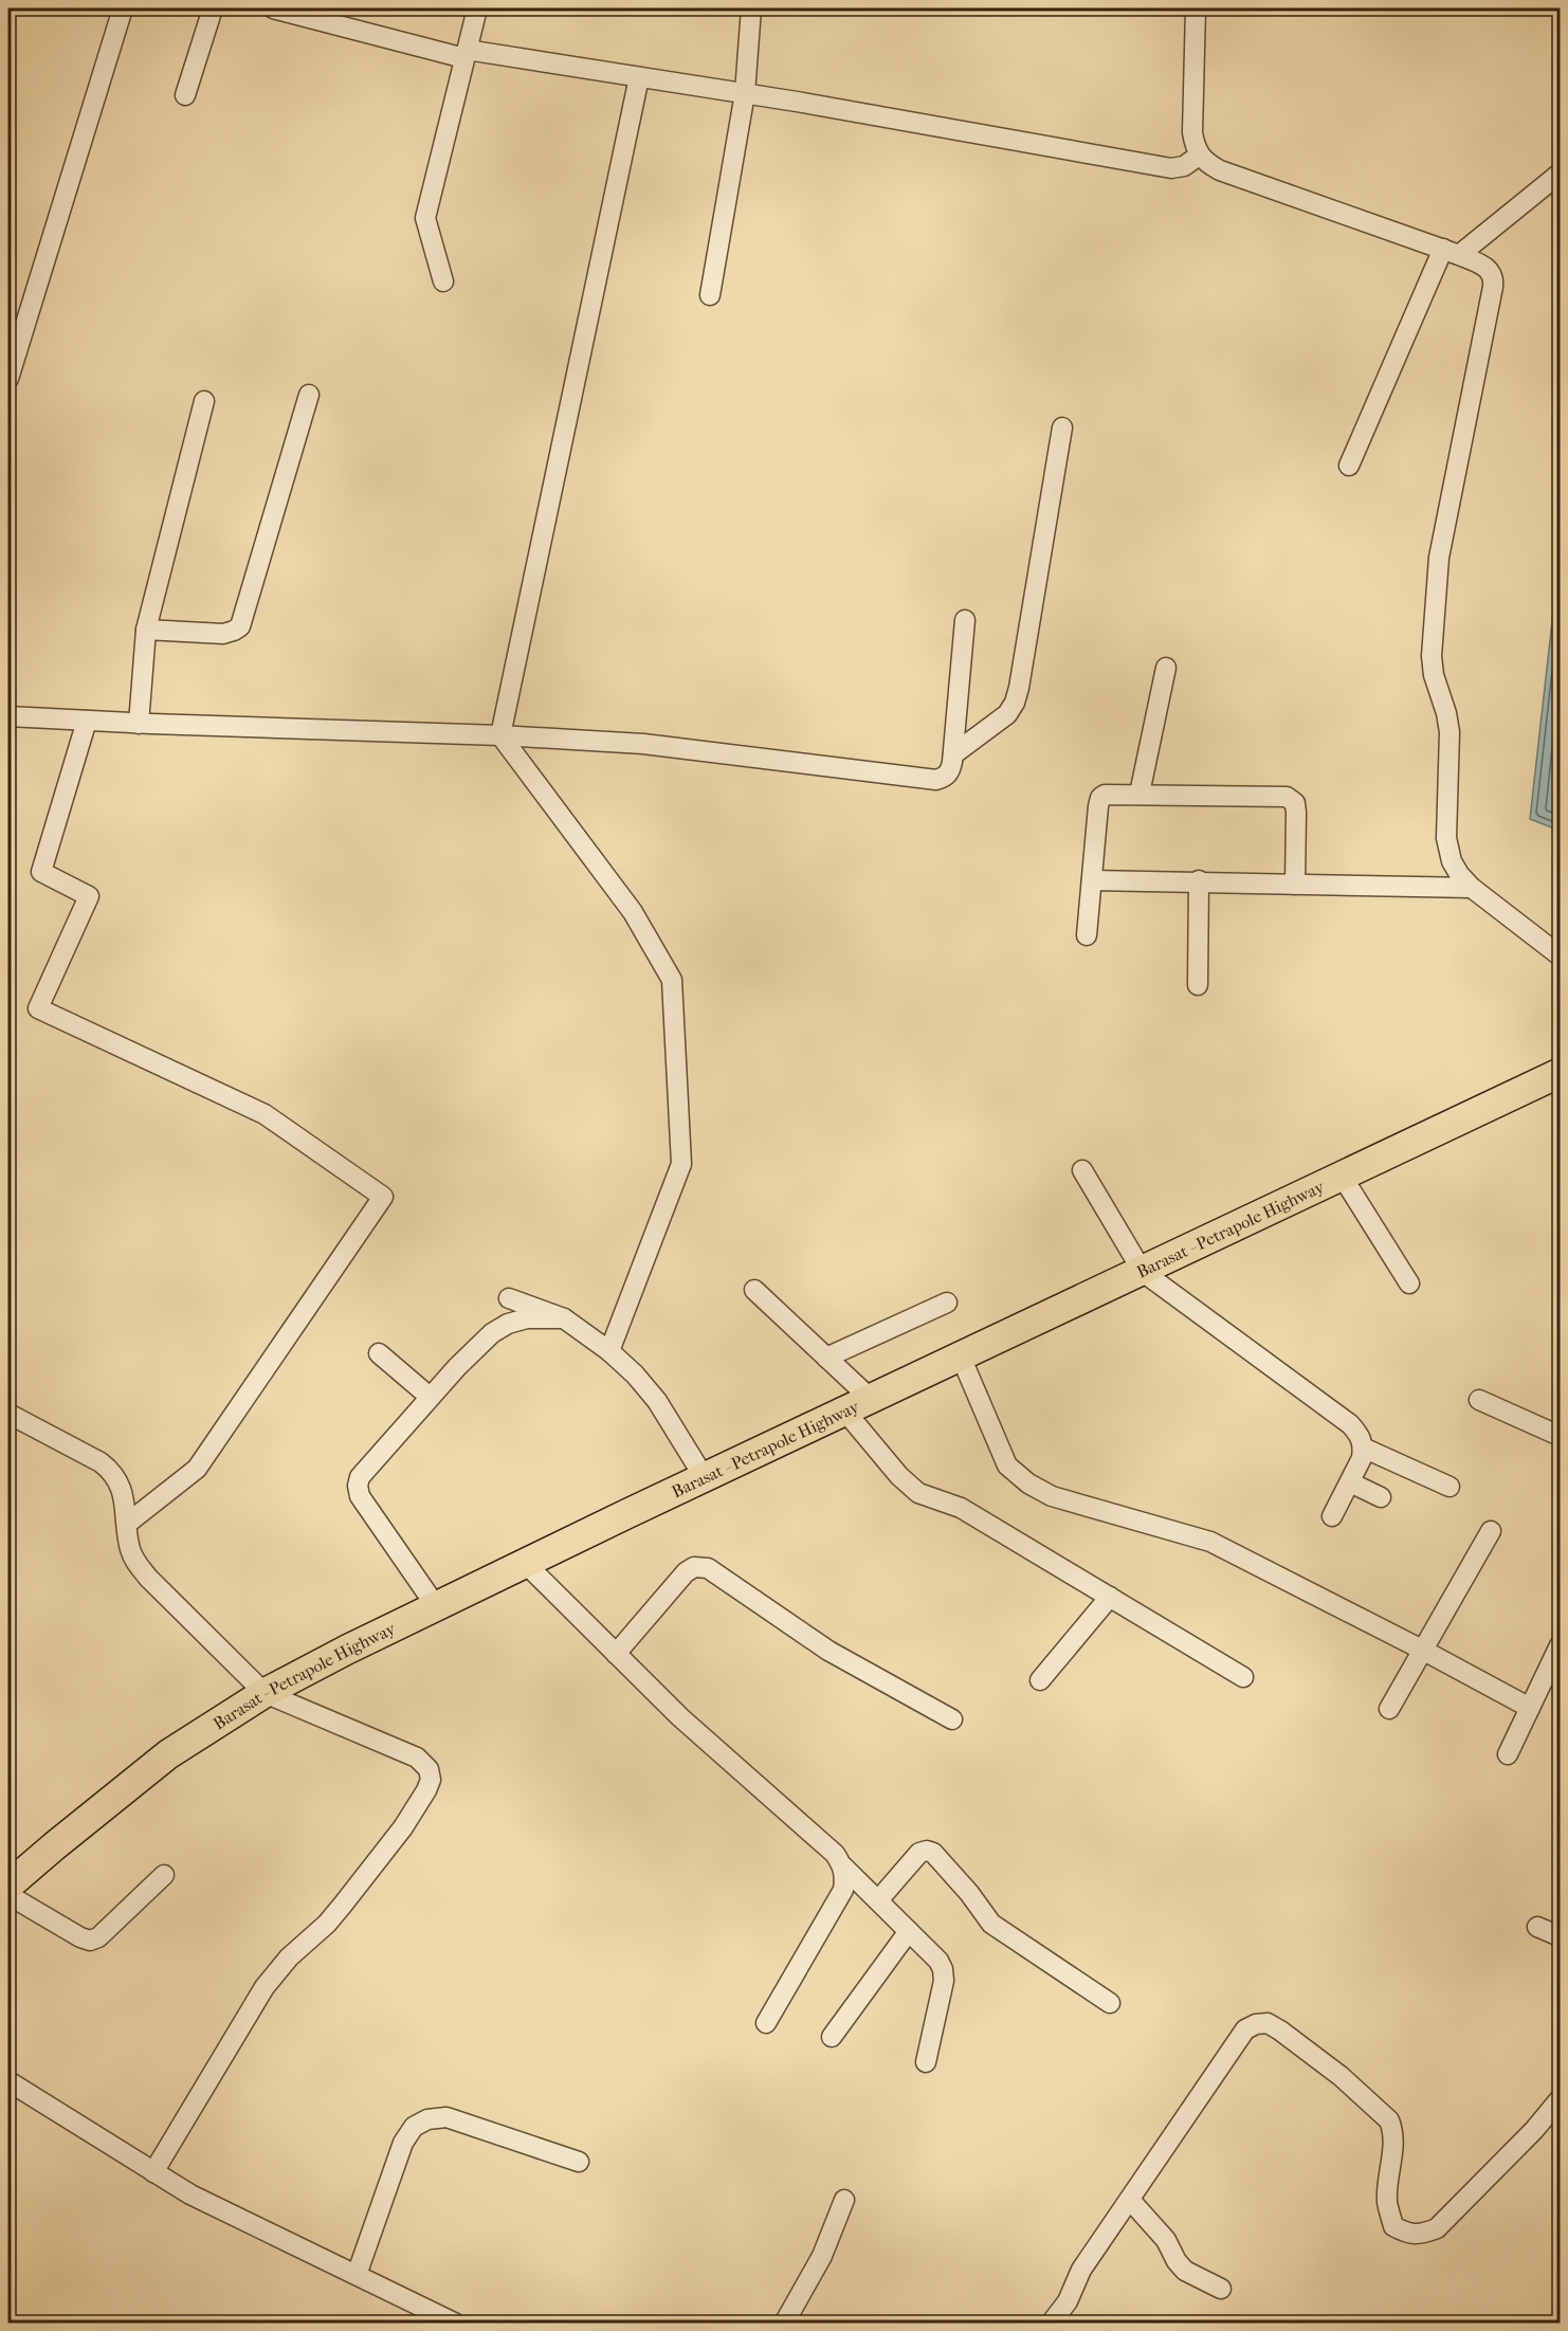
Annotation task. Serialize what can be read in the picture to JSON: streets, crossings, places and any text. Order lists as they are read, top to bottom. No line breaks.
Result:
{"streets":{"highway":["Barasat - Petrapole Highway"]}}
